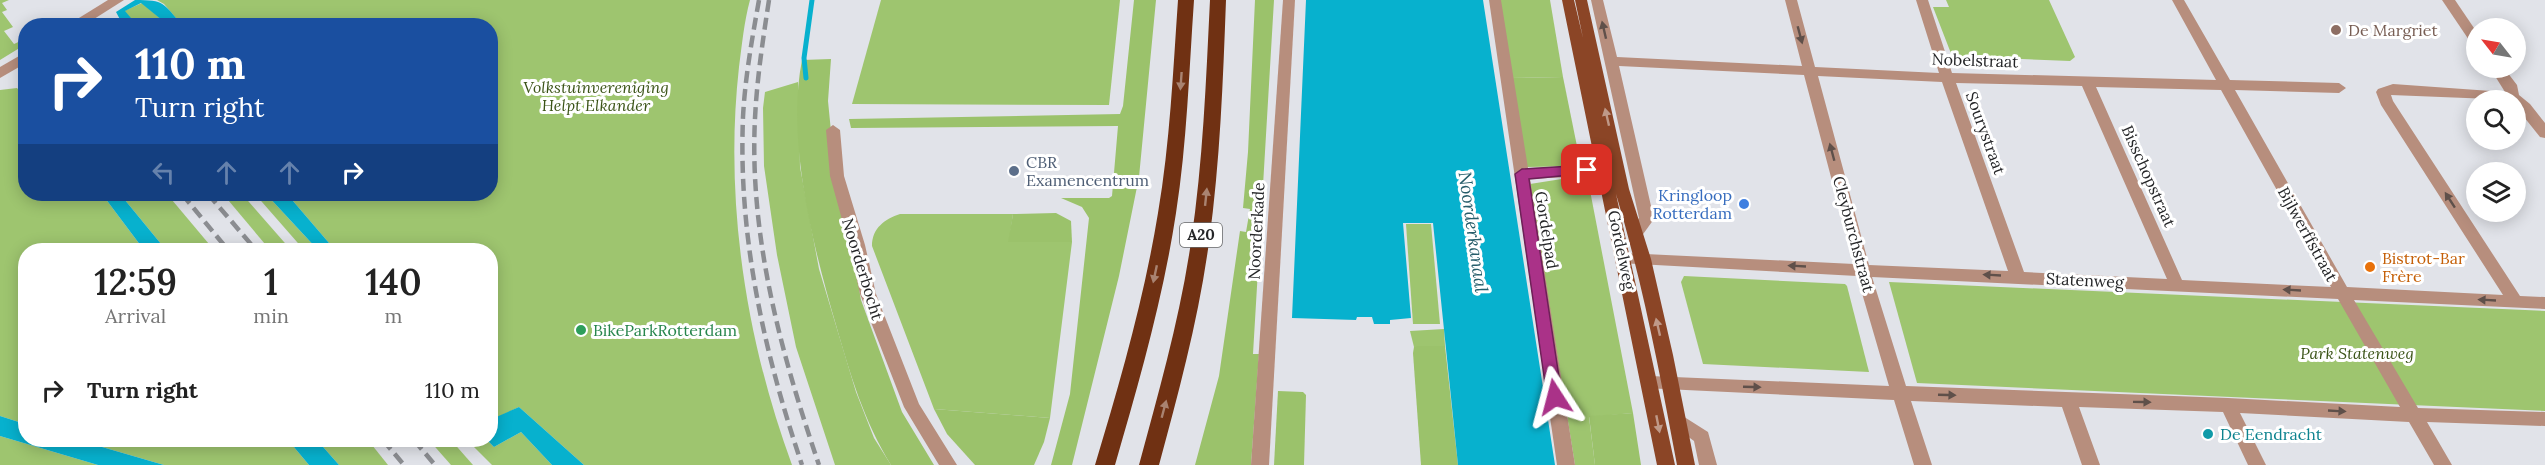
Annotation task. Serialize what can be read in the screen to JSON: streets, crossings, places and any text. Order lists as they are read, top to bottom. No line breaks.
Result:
{"streets":{"highway":["A20"],"main road":["Gordelweg"],"street":["Nobelstraat","Sourystraat","Bisschopstraat","Gordelpad","Noorderkade","Cleyburchstraat","Bijlwerffstraat","Noorderbocht","Statenweg"]},"crossings":[["Nobelstraat","Sourystraat"],["Nobelstraat","Bisschopstraat"],["Nobelstraat","Cleyburchstraat"],["Nobelstraat","Bijlwerffstraat"],["Nobelstraat","Gordelweg"],["Sourystraat","Statenweg"],["Bisschopstraat","Statenweg"],["Cleyburchstraat","Statenweg"],["Bijlwerffstraat","Statenweg"],["Gordelweg","Statenweg"]],"water":["Noorderkanaal"],"parks":["Volkstuinvereniging Helpt Elkander","Park Statenweg"],"places":["De Margriet","CBR Examencentrum","Kringloop Rotterdam","Bistrot-Bar Frère","BikeParkRotterdam","De Eendracht"],"north":"top left","page":{"turn":["110 m","Turn right"],"eta":["12:59","Arrival","1","min","140","m"],"list":[{"name":"Turn right","value":"110 m"}]}}
